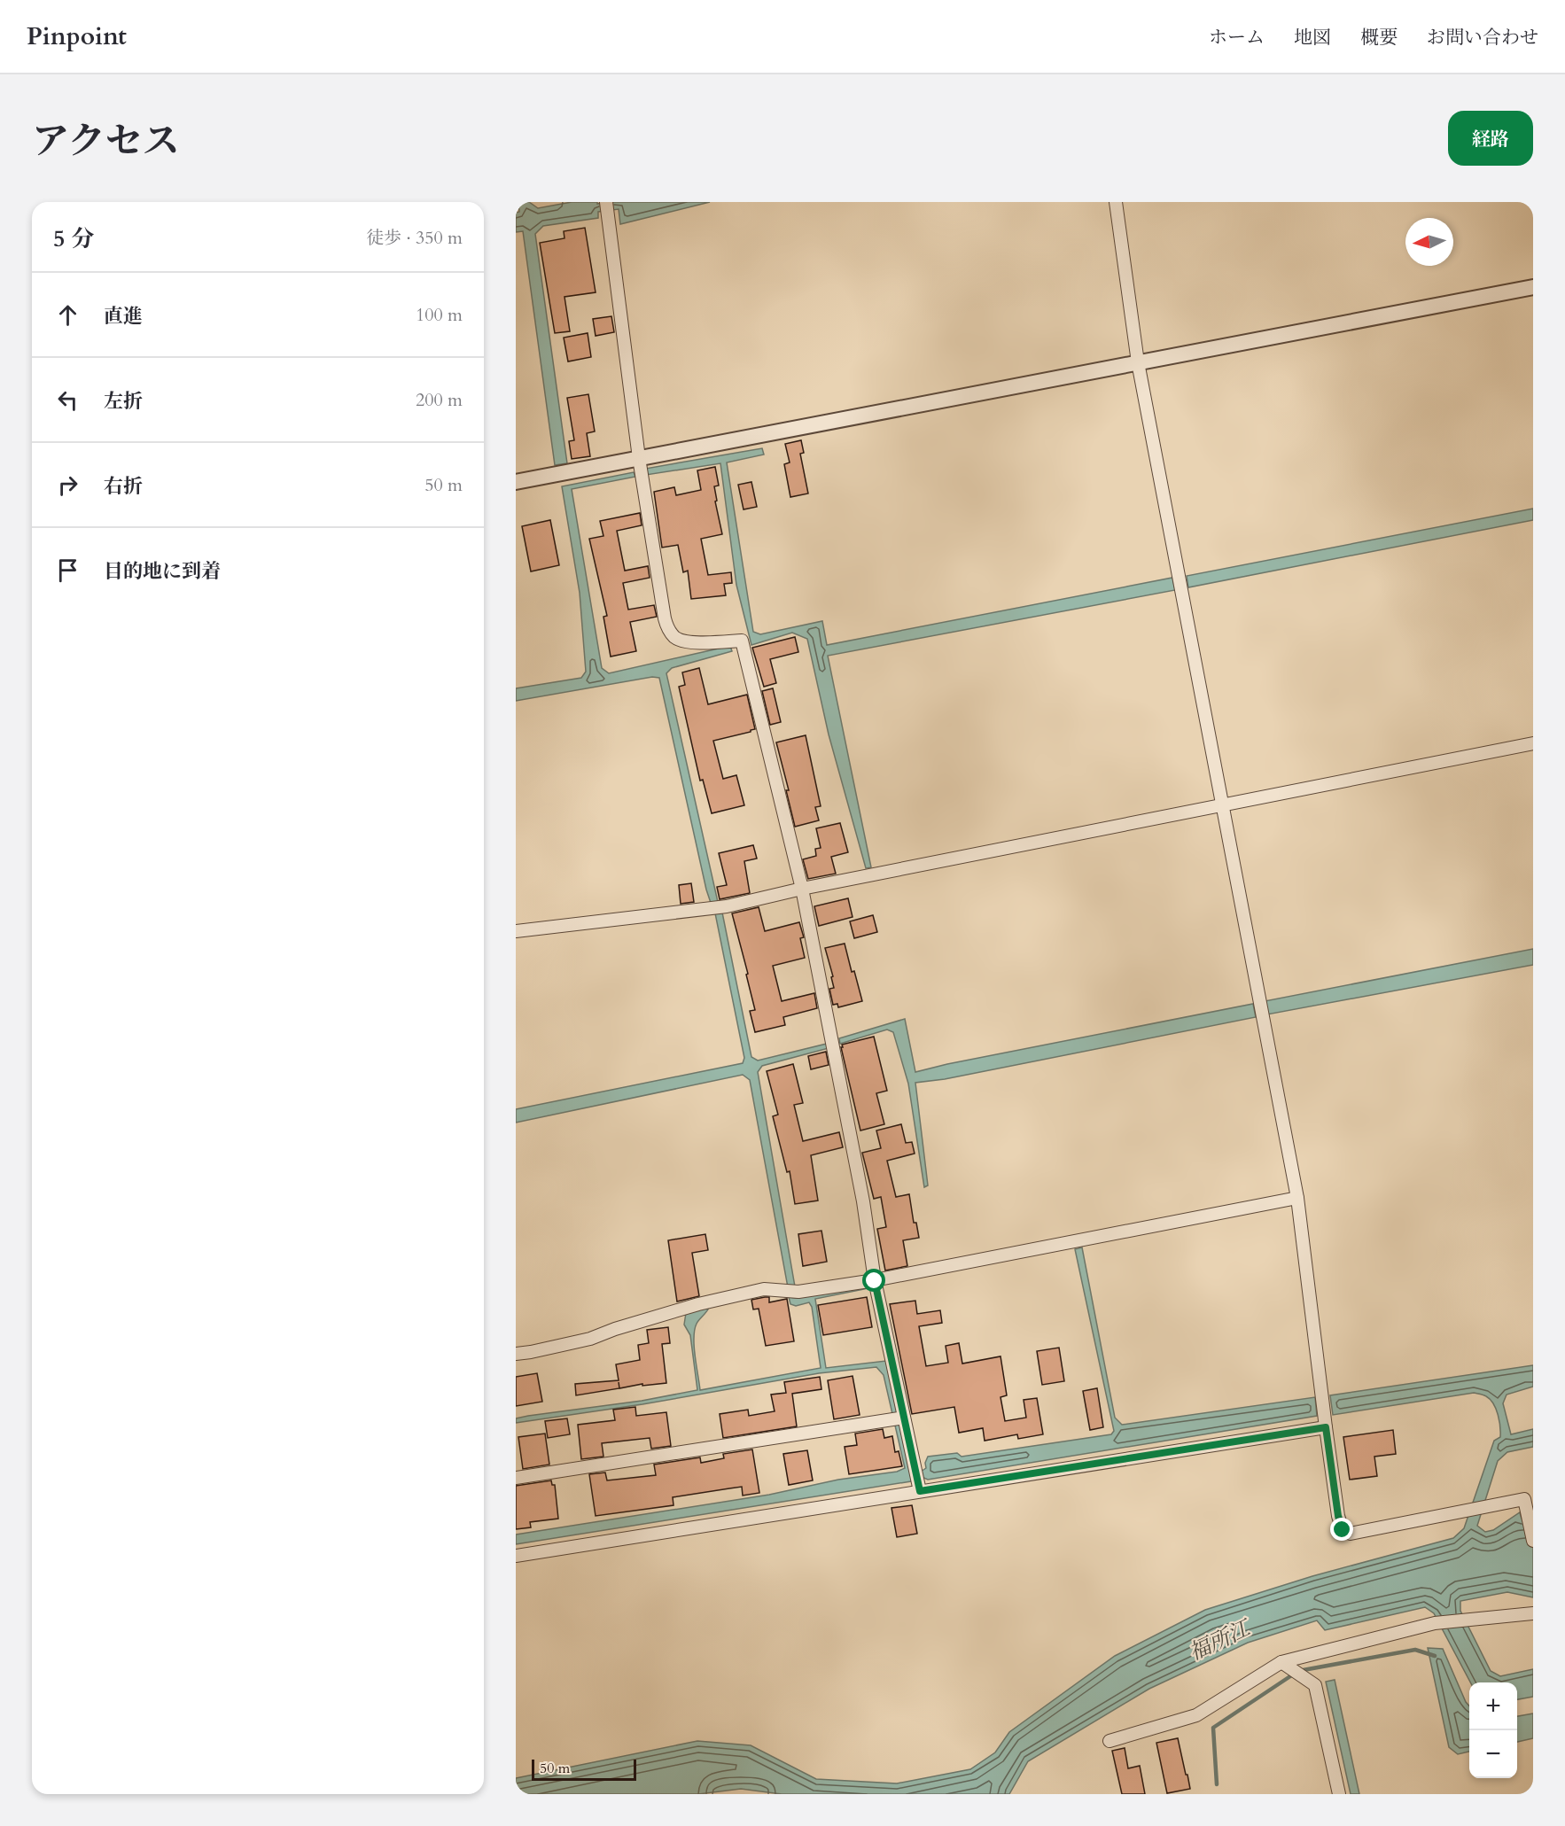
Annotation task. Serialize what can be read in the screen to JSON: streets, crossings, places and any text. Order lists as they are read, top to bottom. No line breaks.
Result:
{"water":["福所江"],"scale_bar":"50 m","north":"left","page":{"header":"Pinpoint","nav":["ホーム","地図","概要","お問い合わせ"],"title":"アクセス","buttons":"経路","heading":["5 分","徒歩 · 350 m"],"list":[["直進","100 m"],["左折","200 m"],["右折","50 m"],"目的地に到着"],"map_buttons":["+","−"],"scale":"50 m"}}
